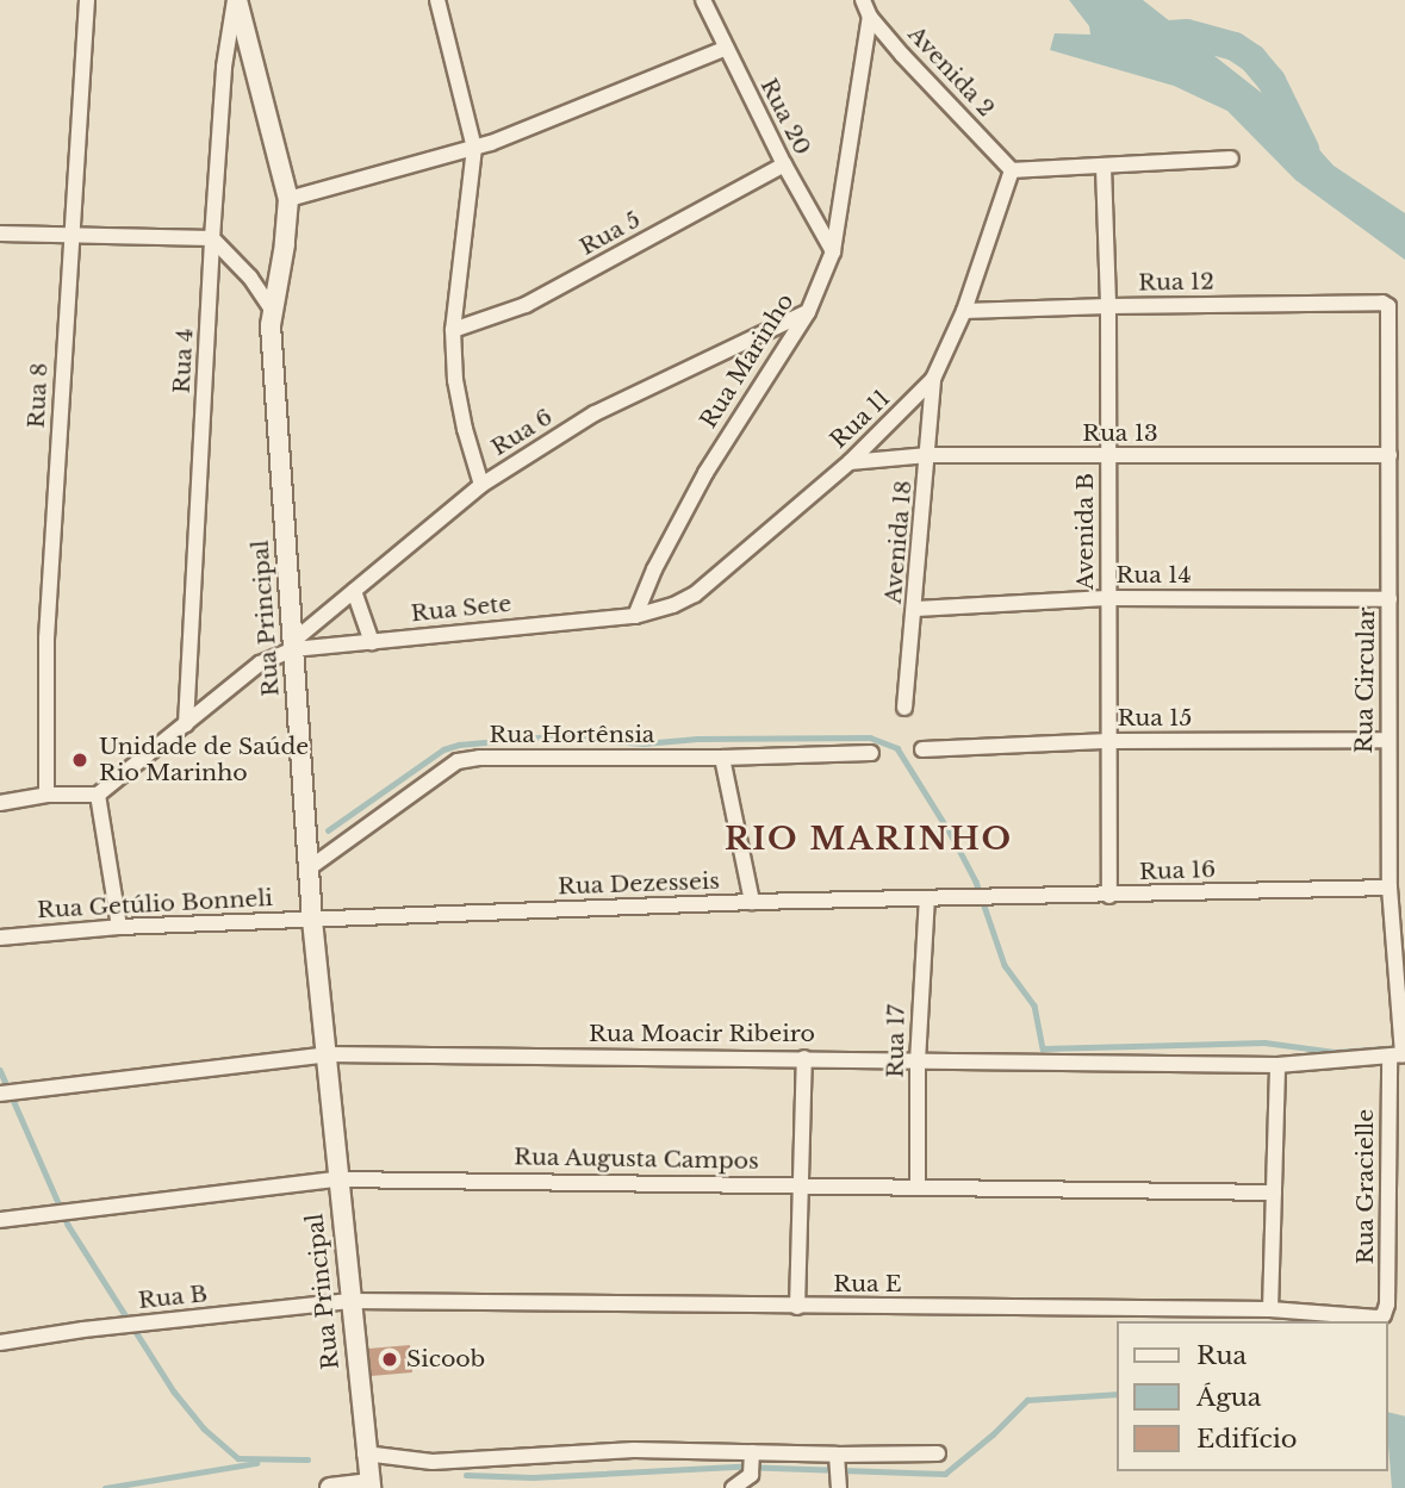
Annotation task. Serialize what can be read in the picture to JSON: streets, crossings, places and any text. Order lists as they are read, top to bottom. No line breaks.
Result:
{"streets":{"main road":["Rua Principal"],"street":["Avenida 2","Rua 20","Rua 5","Rua 12","Rua 4","Rua Marinho","Rua 8","Rua 11","Rua 6","Rua 13","Avenida B","Avenida 18","Rua 14","Rua Sete","Rua Circular","Rua 15","Rua Hortênsia","Rua 16","Rua Dezesseis","Rua Getúlio Bonneli","Rua Moacir Ribeiro","Rua 17","Rua Augusta Campos","Rua Gracielle","Rua E","Rua B"]},"crossings":[["Avenida 2","Rua Marinho"],["Avenida 2","Rua 11"],["Rua 20","Rua 5"],["Rua 20","Rua Marinho"],["Rua 12","Rua 11"],["Rua 12","Avenida B"],["Rua 12","Rua Circular"],["Rua 4","Rua Principal"],["Rua Marinho","Rua 11"],["Rua Marinho","Rua 6"],["Rua Marinho","Rua Sete"],["Rua 11","Rua 13"],["Rua 11","Avenida 18"],["Rua 11","Rua Sete"],["Rua 6","Rua Sete"],["Rua 6","Rua Principal"],["Rua 13","Avenida B"],["Rua 13","Avenida 18"],["Rua 13","Rua Circular"],["Avenida B","Rua 14"],["Avenida B","Rua 15"],["Avenida B","Rua 16"],["Avenida 18","Rua 14"],["Rua 14","Rua Circular"],["Rua Sete","Rua Principal"],["Rua Principal","Rua Hortênsia"],["Rua Principal","Rua Dezesseis"],["Rua Principal","Rua Getúlio Bonneli"],["Rua Principal","Rua Moacir Ribeiro"],["Rua Principal","Rua Augusta Campos"],["Rua Principal","Rua E"],["Rua Principal","Rua B"],["Rua Circular","Rua 15"],["Rua Circular","Rua 16"],["Rua Circular","Rua Moacir Ribeiro"],["Rua Circular","Rua Gracielle"],["Rua 16","Rua Dezesseis"],["Rua Dezesseis","Rua Getúlio Bonneli"],["Rua Dezesseis","Rua 17"],["Rua Moacir Ribeiro","Rua 17"],["Rua Moacir Ribeiro","Rua Gracielle"],["Rua 17","Rua Augusta Campos"],["Rua Gracielle","Rua E"],["Rua E","Rua B"]],"districts":["RIO MARINHO"],"places":["Unidade de Saúde Rio Marinho","Sicoob"],"legend":["Rua","Água","Edifício"]}
